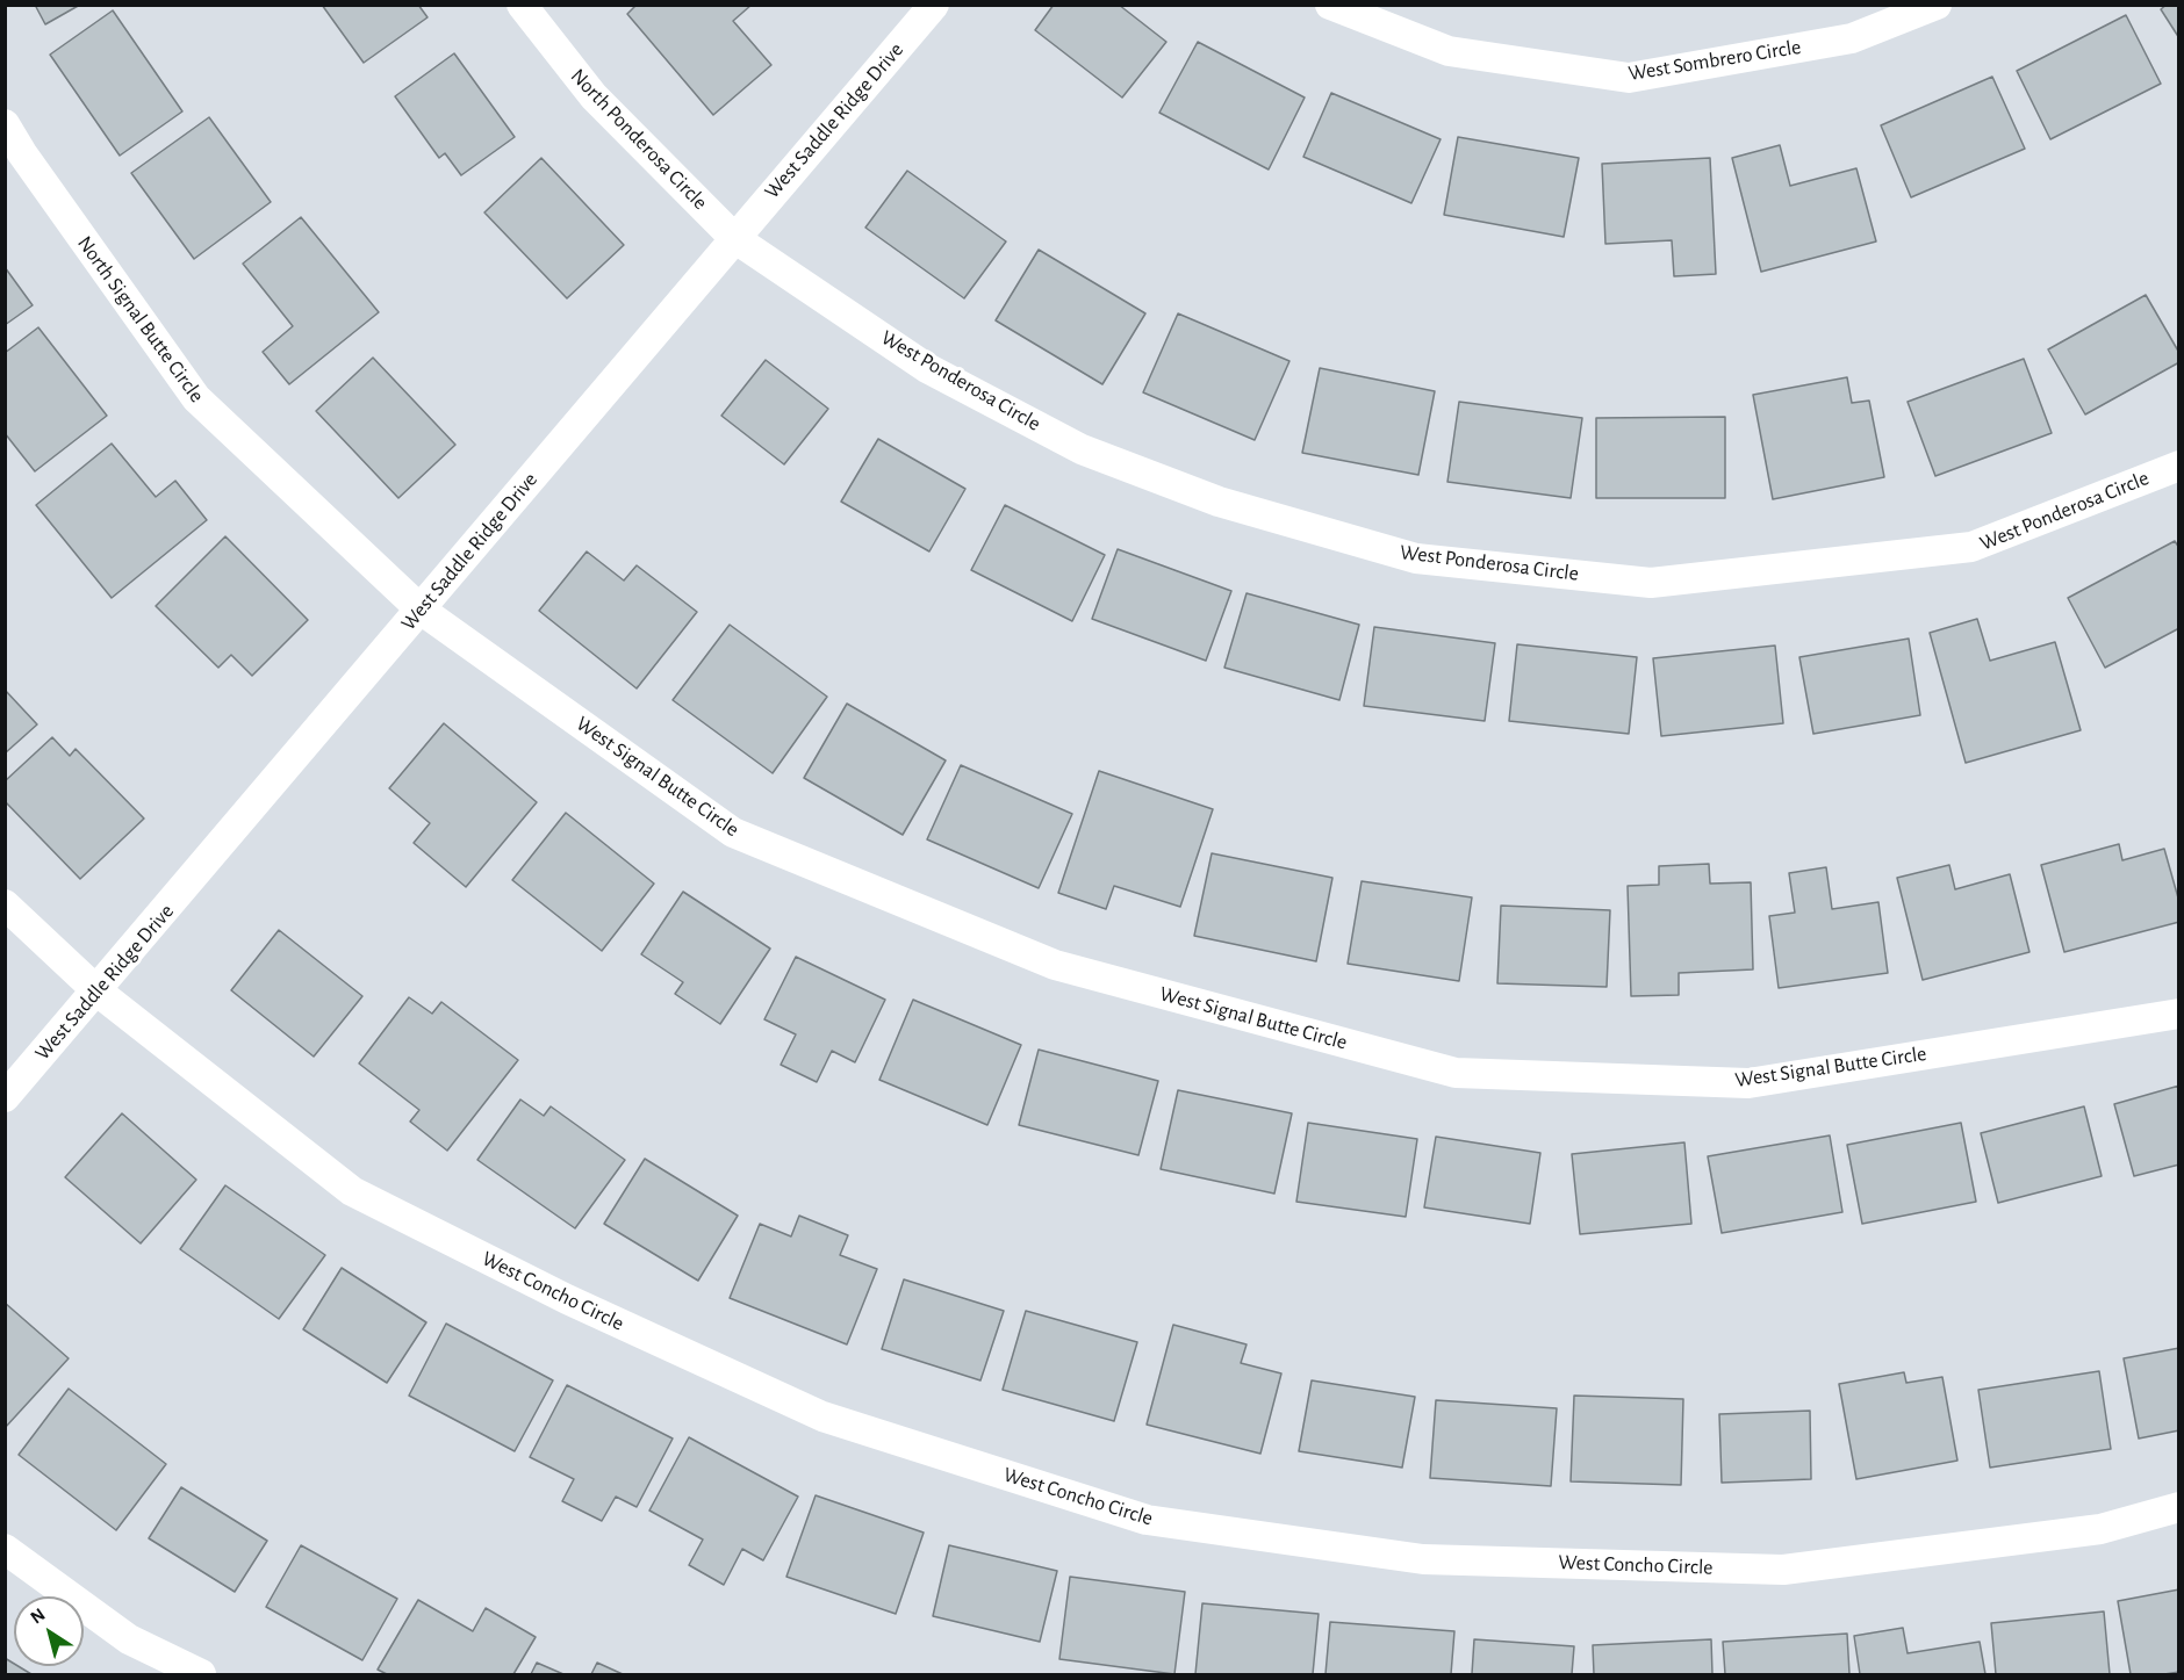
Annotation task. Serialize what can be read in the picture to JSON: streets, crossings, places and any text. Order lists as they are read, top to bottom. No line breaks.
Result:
{"streets":{"street":["West Sombrero Circle","West Saddle Ridge Drive","North Ponderosa Circle","North Signal Butte Circle","West Ponderosa Circle","West Signal Butte Circle","West Concho Circle"]},"crossings":[["West Saddle Ridge Drive","North Ponderosa Circle"],["West Saddle Ridge Drive","North Signal Butte Circle"],["West Saddle Ridge Drive","West Ponderosa Circle"],["West Saddle Ridge Drive","West Signal Butte Circle"],["West Saddle Ridge Drive","West Concho Circle"],["North Ponderosa Circle","West Ponderosa Circle"],["North Signal Butte Circle","West Signal Butte Circle"]],"north":"top left"}
